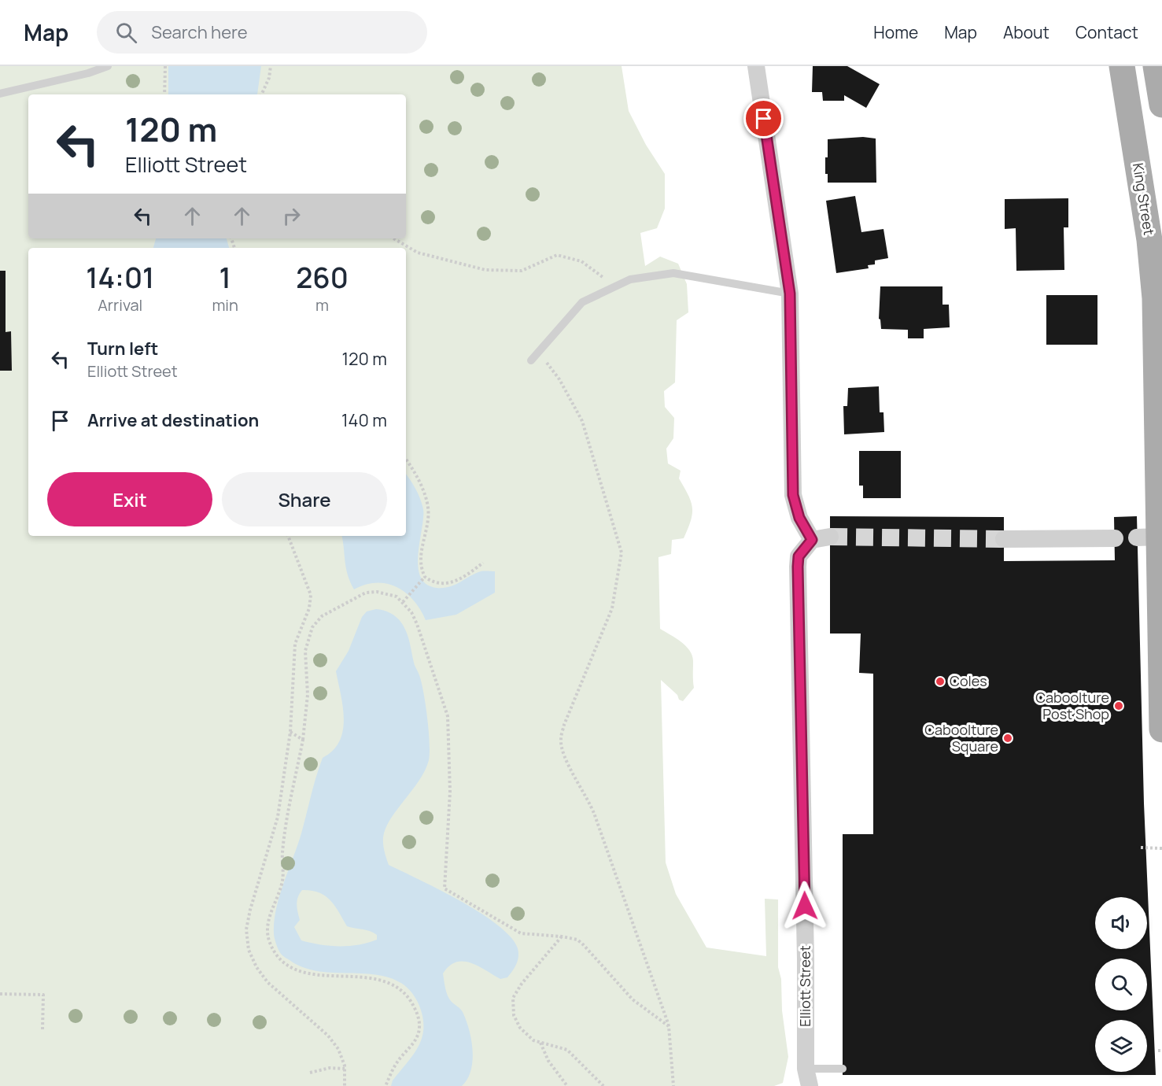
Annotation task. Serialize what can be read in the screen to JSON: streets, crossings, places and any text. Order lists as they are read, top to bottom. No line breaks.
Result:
{"streets":{"main road":["King Street"],"street":["Elliott Street"]},"places":["Coles","Caboolture Post Shop","Caboolture Square"],"page":{"header":"Map","search":"Search here","nav":["Home","Map","About","Contact"],"turn":["120 m","Elliott Street"],"eta":["14:01","Arrival","1","min","260","m"],"list":[{"name":"Turn left","note":"Elliott Street","value":"120 m"},{"name":"Arrive at destination","value":"140 m"}],"buttons":["Exit","Share"]}}
